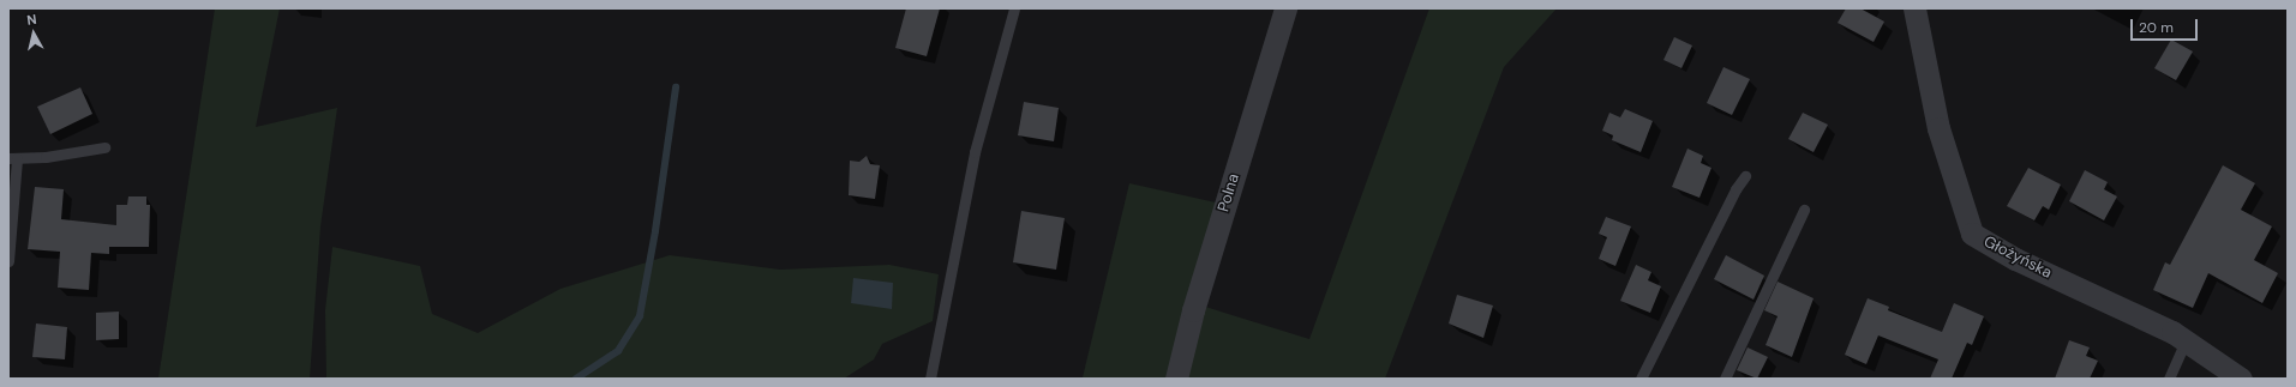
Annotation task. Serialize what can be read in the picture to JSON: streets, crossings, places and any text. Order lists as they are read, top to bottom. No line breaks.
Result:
{"streets":{"street":["Polna","Głożyńska"]},"scale_bar":"20 m","north":"top"}
